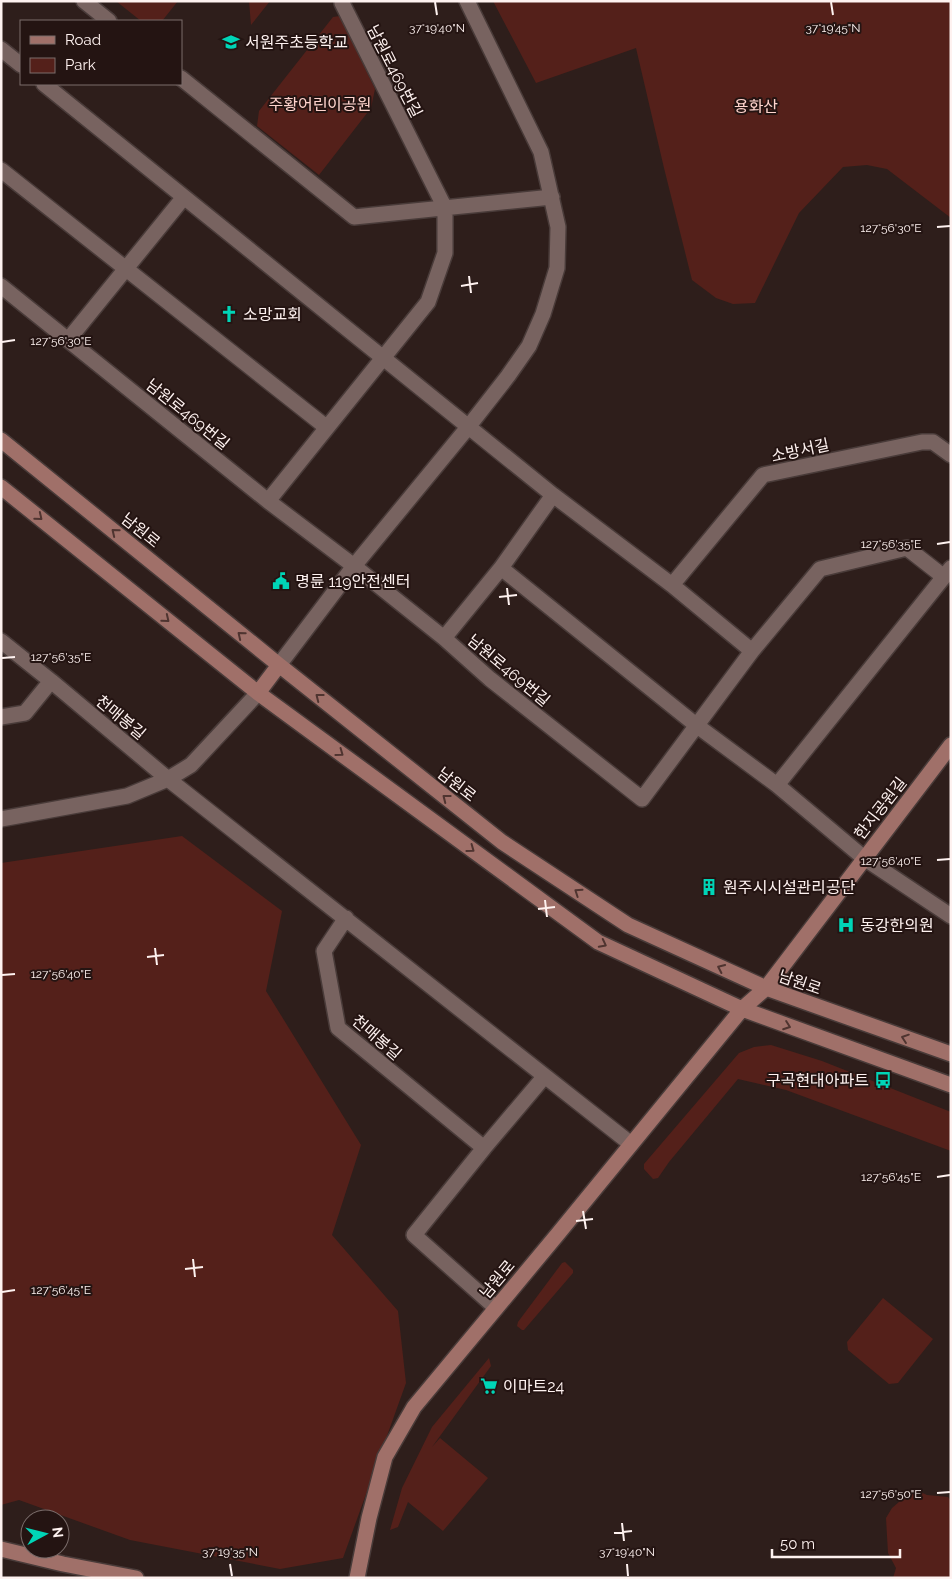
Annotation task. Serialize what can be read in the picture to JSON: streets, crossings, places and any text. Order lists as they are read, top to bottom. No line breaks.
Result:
{"streets":{"street":["남원로469번길","소방서길","남원로","천매봉길","한지공원길"]},"crossings":[["남원로","천매봉길"],["남원로","한지공원길"]],"parks":["주황어린이공원","용화산"],"places":{"school or university":["서원주초등학교"],"church":["소망교회"],"public building":["명륜 119안전센터"],"building":["원주시시설관리공단"],"hospital":["동강한의원"],"bus stop":["구곡현대아파트"],"supermarket":["이마트24"]},"legend":["Road","Park"],"scale_bar":"50 m","north":"right","coordinates":["37°19'40\"N","37°19'45\"N","127°56'30\"E","127°56'35\"E","127°56'40\"E","127°56'45\"E","127°56'50\"E","37°19'35\"N"]}
